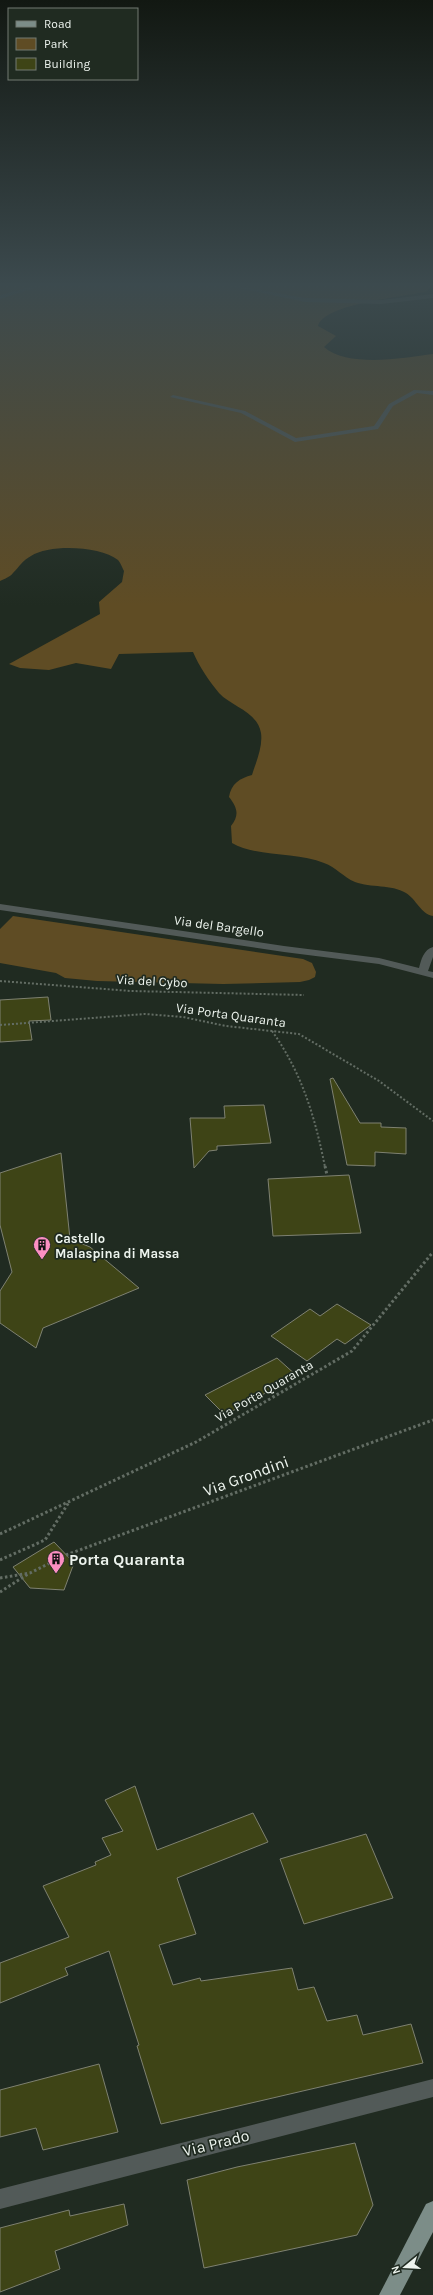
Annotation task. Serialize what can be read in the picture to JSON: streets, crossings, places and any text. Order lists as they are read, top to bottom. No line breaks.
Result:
{"streets":{"street":["Via del Bargello","Via Prado"],"path":["Via del Cybo","Via Porta Quaranta","Via Grondini"]},"places":{"building":["Castello Malaspina di Massa","Porta Quaranta"]},"legend":["Road","Park","Building"],"north":"left"}
